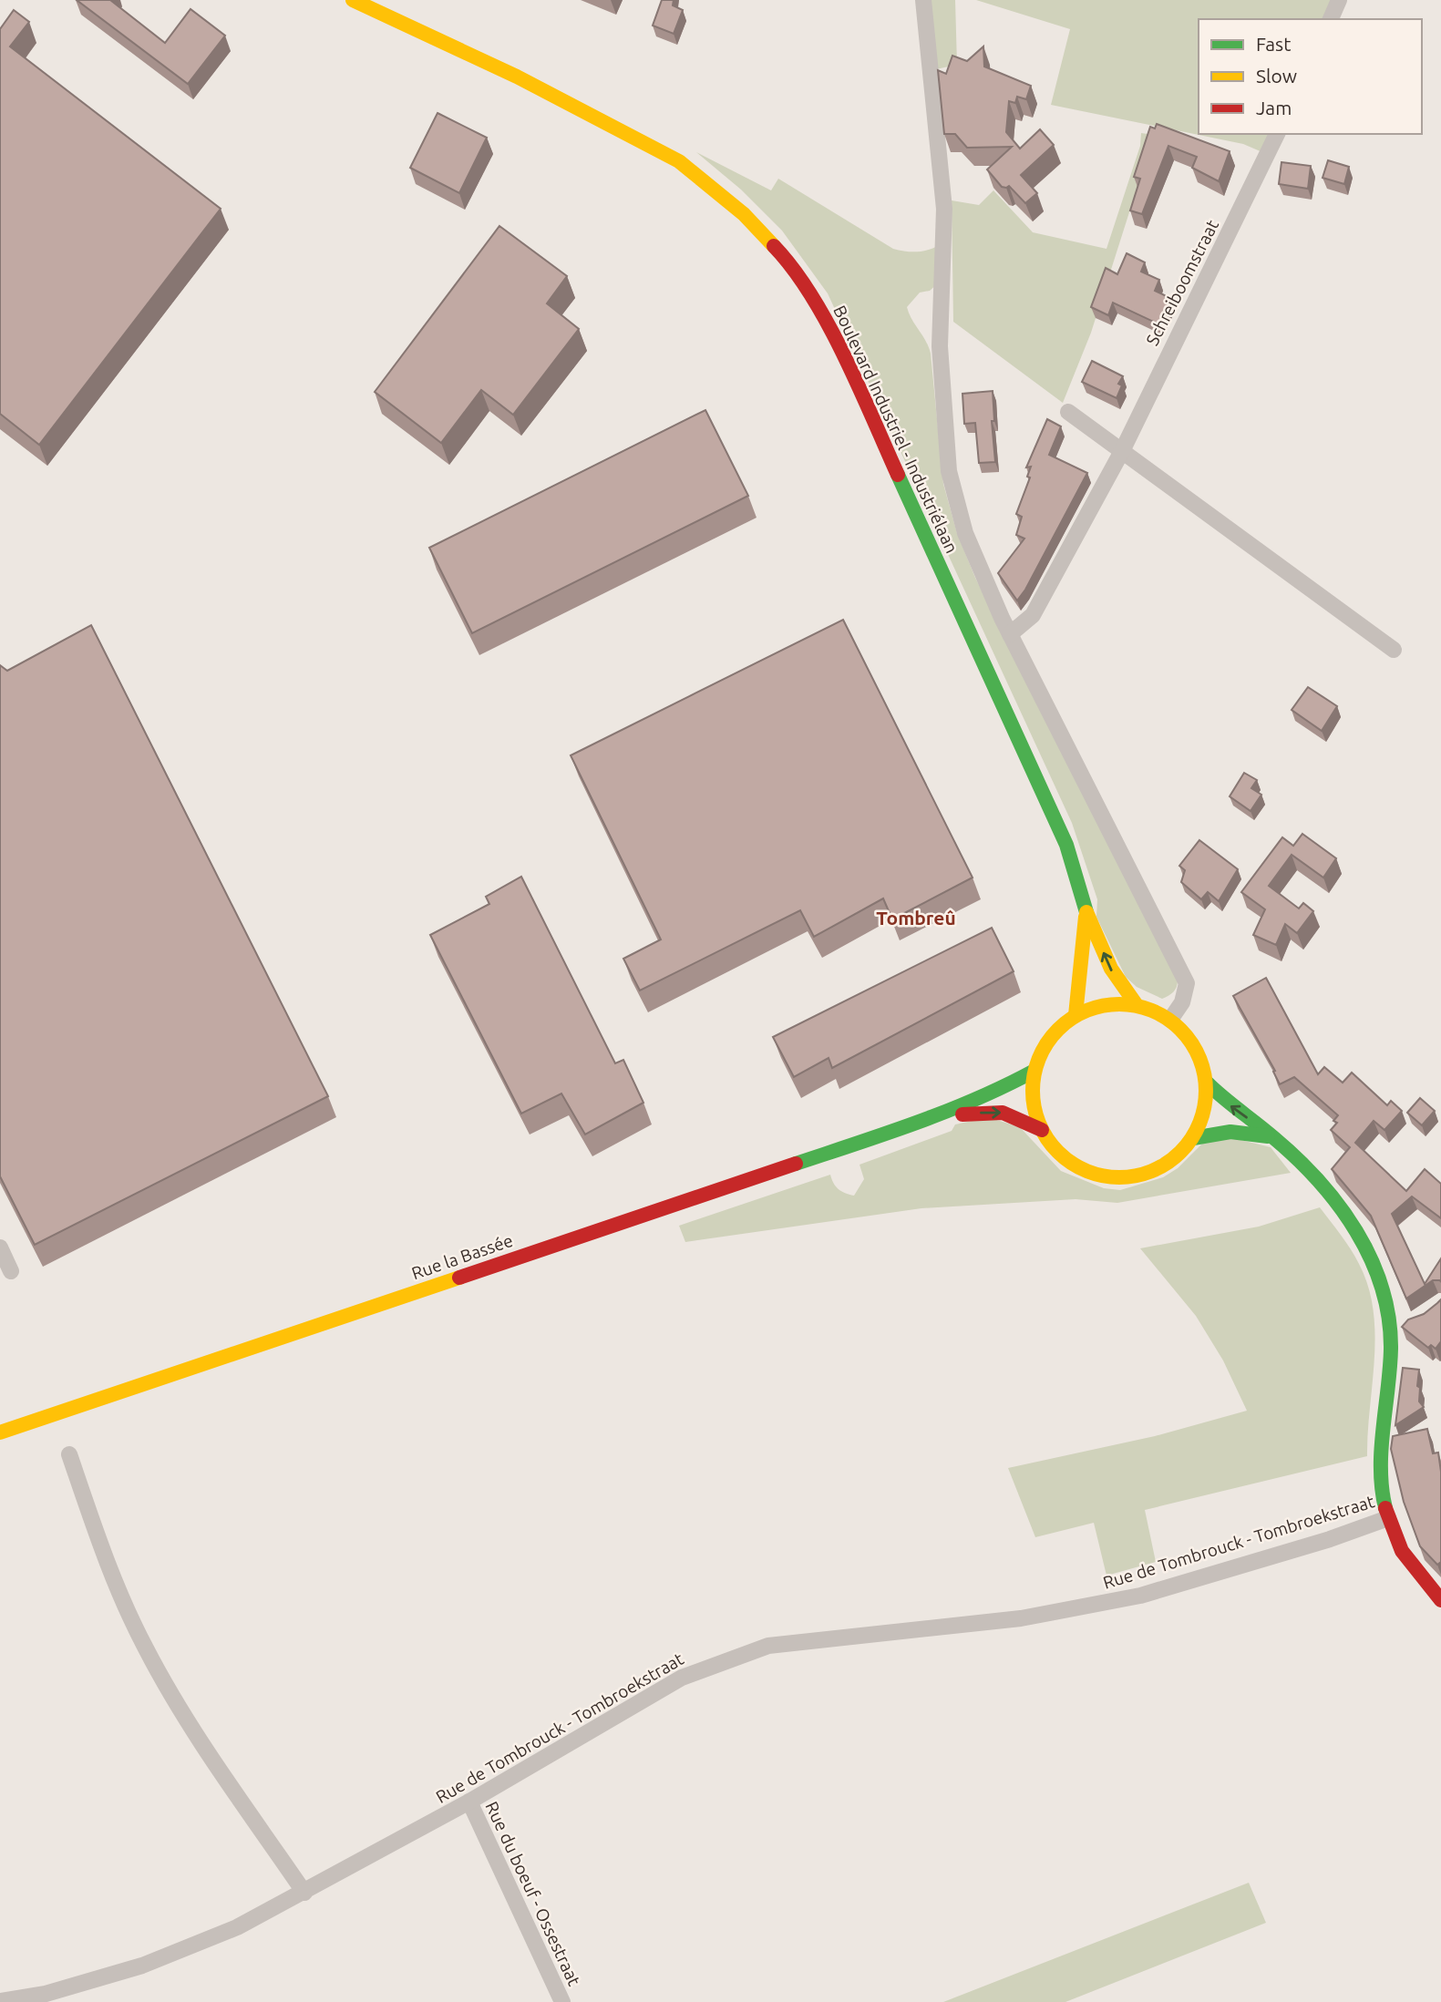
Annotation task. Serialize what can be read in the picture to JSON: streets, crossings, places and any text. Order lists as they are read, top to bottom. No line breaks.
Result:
{"streets":{"main road":["Boulevard Industriel - Industriélaan","Rue la Bassée"],"street":["Schreiboomstraat","Rue de Tombrouck - Tombroekstraat","Rue du boeuf - Ossestraat"]},"crossings":[["Boulevard Industriel - Industriélaan","Rue la Bassée"],["Rue de Tombrouck - Tombroekstraat","Rue du boeuf - Ossestraat"]],"districts":["Tombreû"],"legend":["Fast","Slow","Jam"]}
